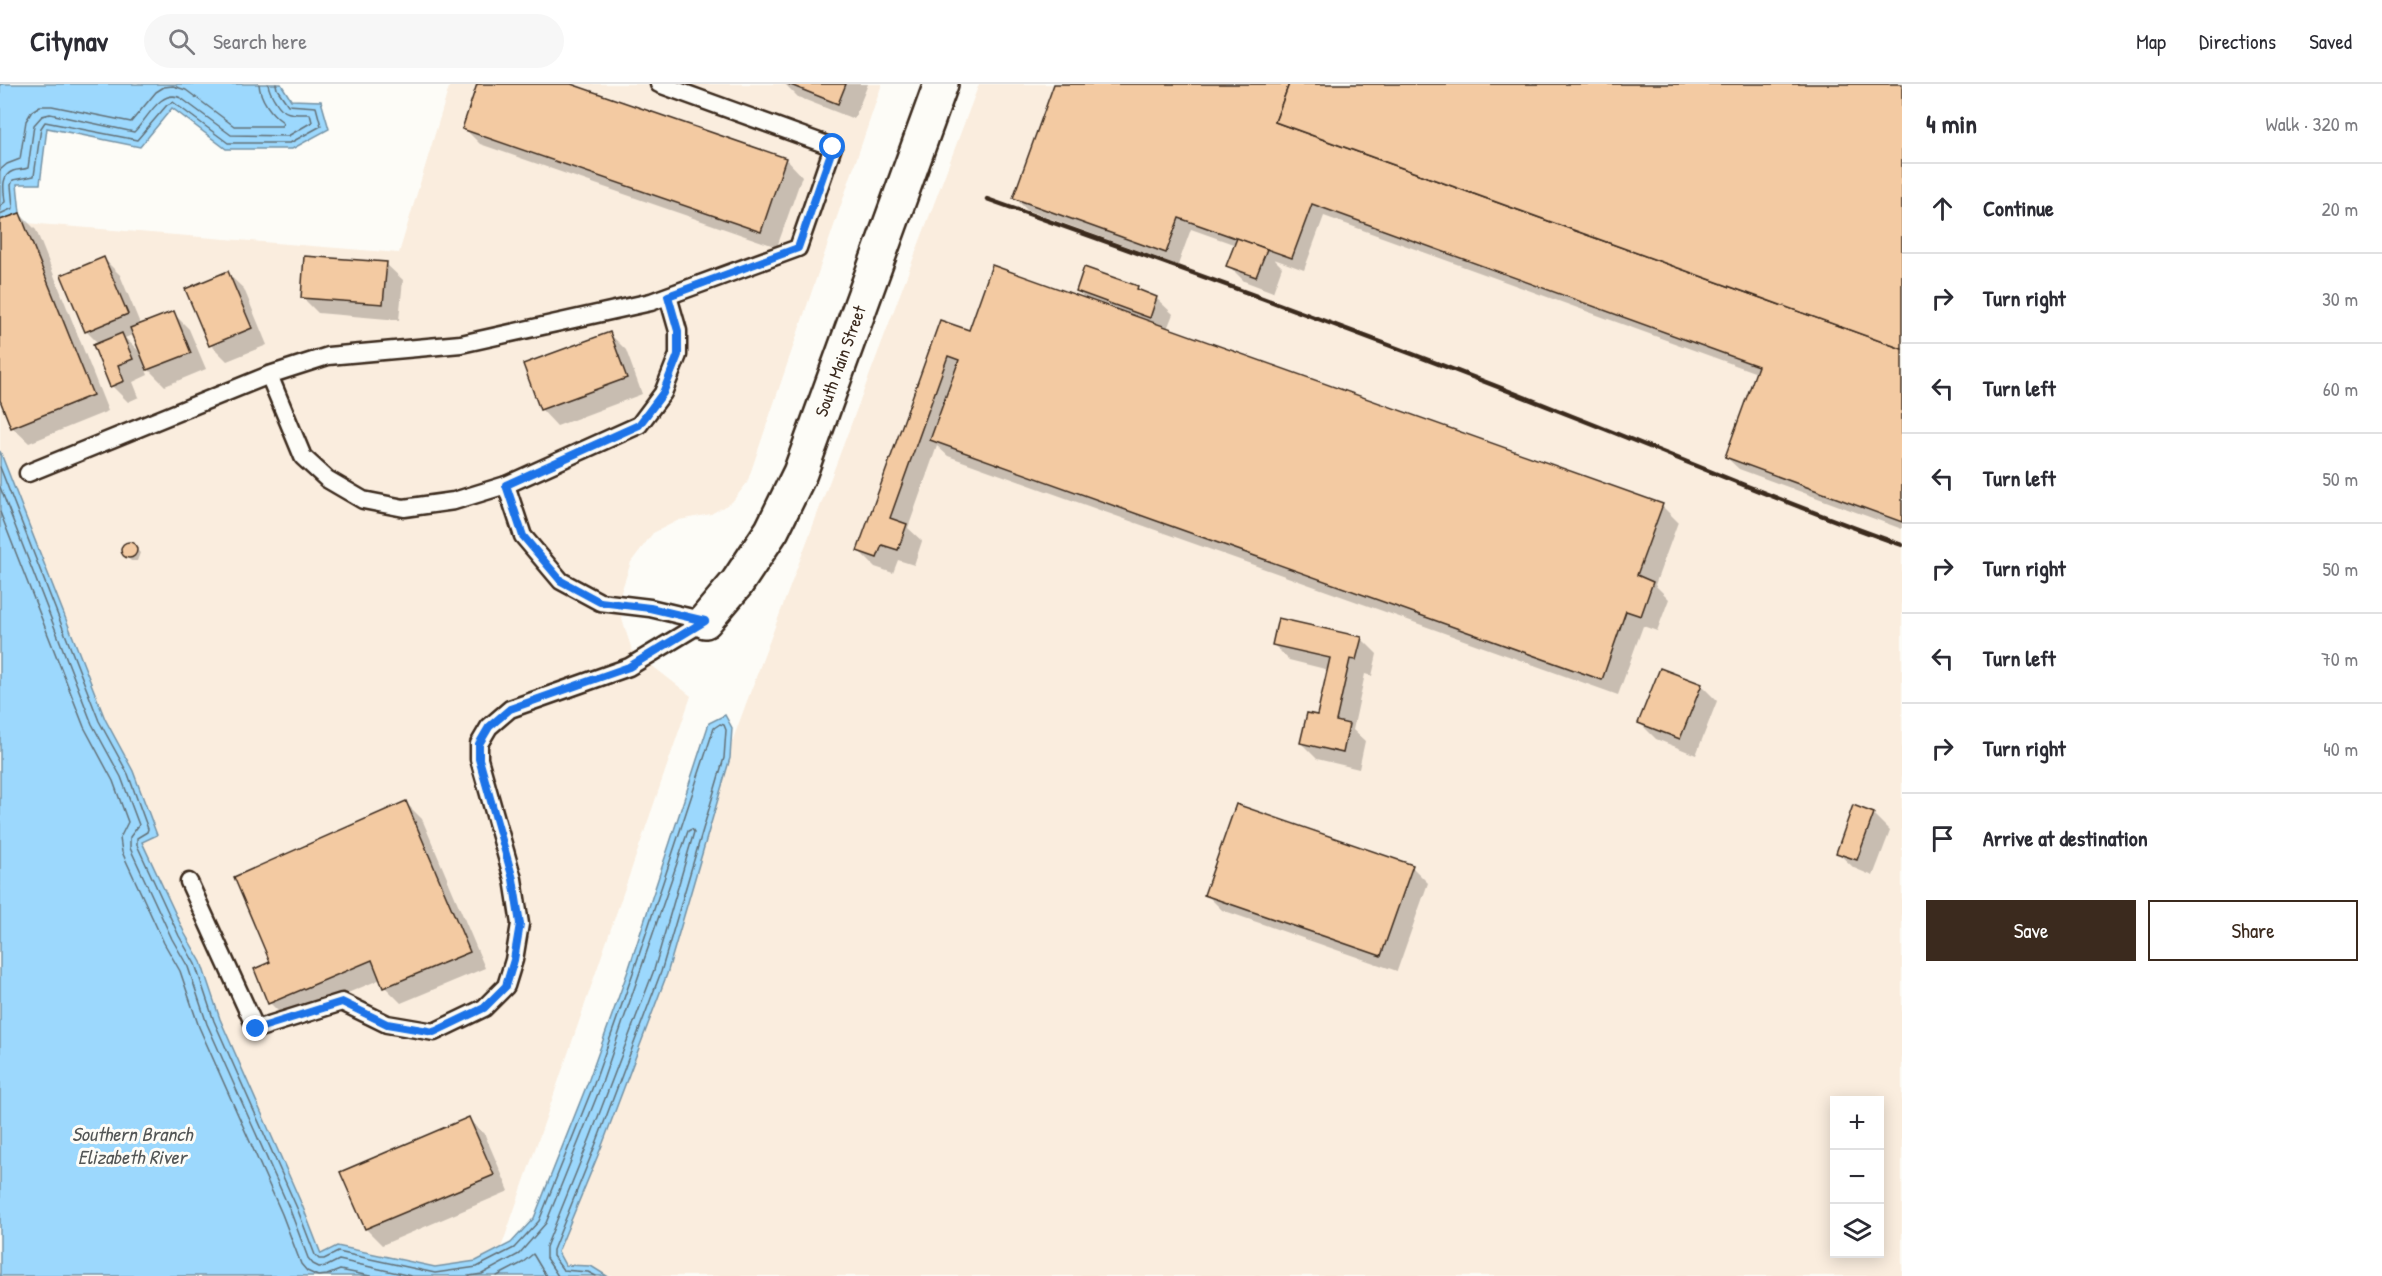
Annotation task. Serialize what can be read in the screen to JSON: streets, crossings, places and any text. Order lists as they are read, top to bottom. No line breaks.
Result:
{"streets":{"street":["South Main Street"]},"water":["Southern Branch Elizabeth River"],"page":{"header":"Citynav","search":"Search here","nav":["Map","Directions","Saved"],"heading":["4 min","Walk · 320 m"],"list":[["Continue","20 m"],["Turn right","30 m"],["Turn left","60 m"],["Turn left","50 m"],["Turn right","50 m"],["Turn left","70 m"],["Turn right","40 m"],"Arrive at destination"],"buttons":["Save","Share"],"map_buttons":["+","−"]}}
